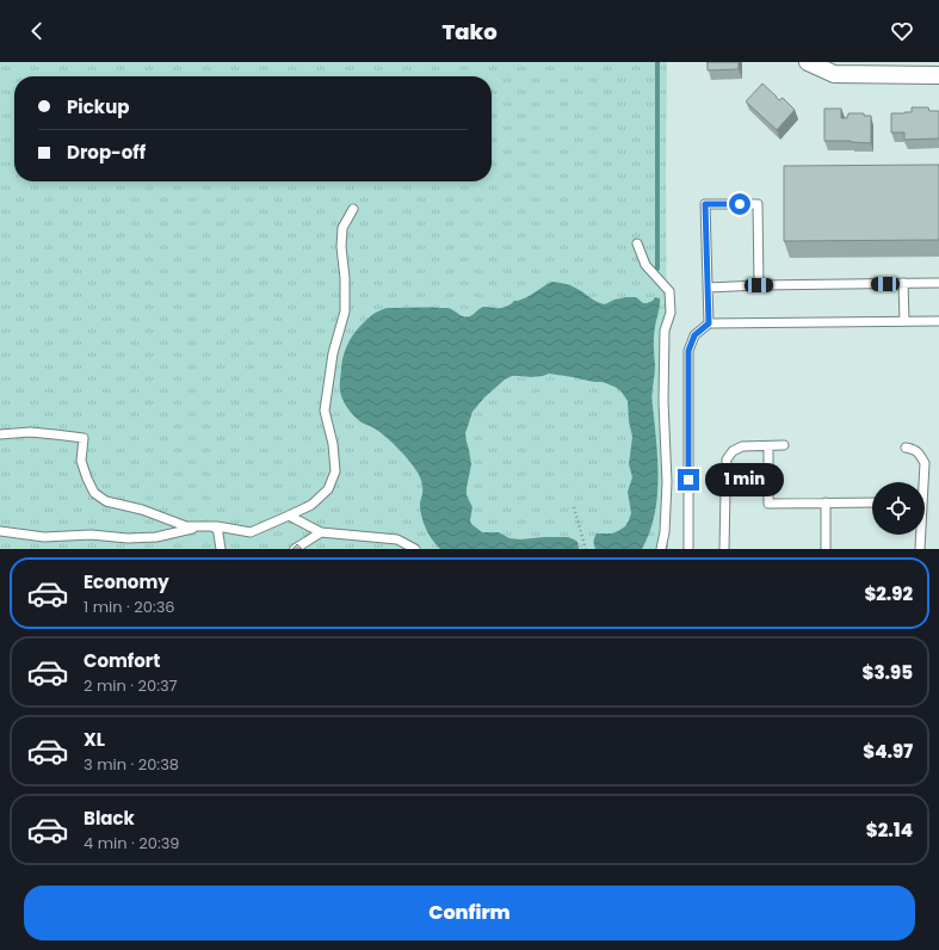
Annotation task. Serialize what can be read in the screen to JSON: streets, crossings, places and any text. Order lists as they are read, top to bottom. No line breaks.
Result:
{"page":{"header":"Tako","banner":["Pickup","Drop-off"],"bubble":"1 min","list":[{"name":"Economy","note":"1 min · 20:36","value":"$2.92"},{"name":"Comfort","note":"2 min · 20:37","value":"$3.95"},{"name":"XL","note":"3 min · 20:38","value":"$4.97"},{"name":"Black","note":"4 min · 20:39","value":"$2.14"}],"buttons":"Confirm"}}
